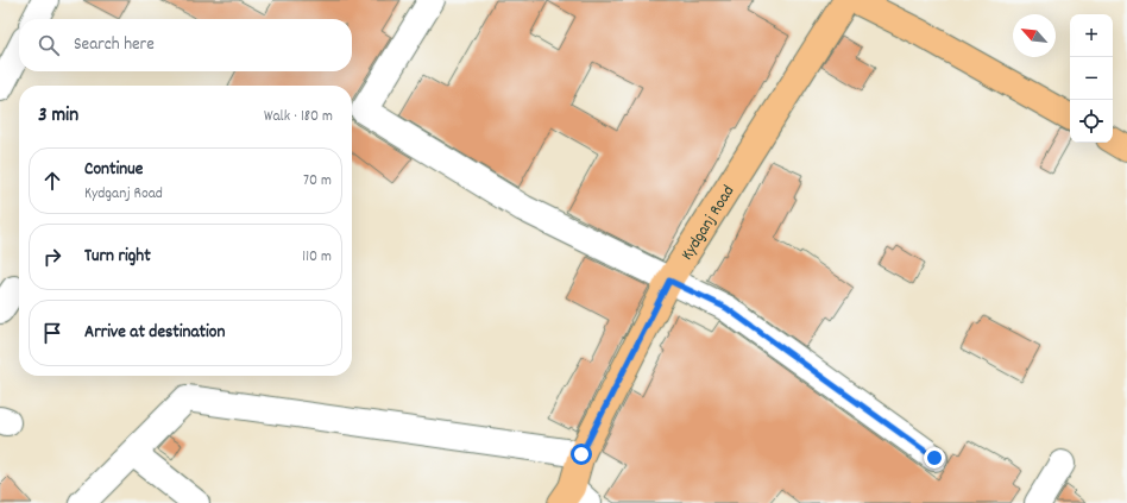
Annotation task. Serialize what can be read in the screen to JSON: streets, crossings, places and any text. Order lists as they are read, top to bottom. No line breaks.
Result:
{"streets":{"main road":["Kydganj Road"]},"north":"top left","page":{"map_buttons":["+","−"],"search":"Search here","heading":["3 min","Walk · 180 m"],"list":[["Continue","Kydganj Road","70 m"],["Turn right","110 m"],"Arrive at destination"]}}
